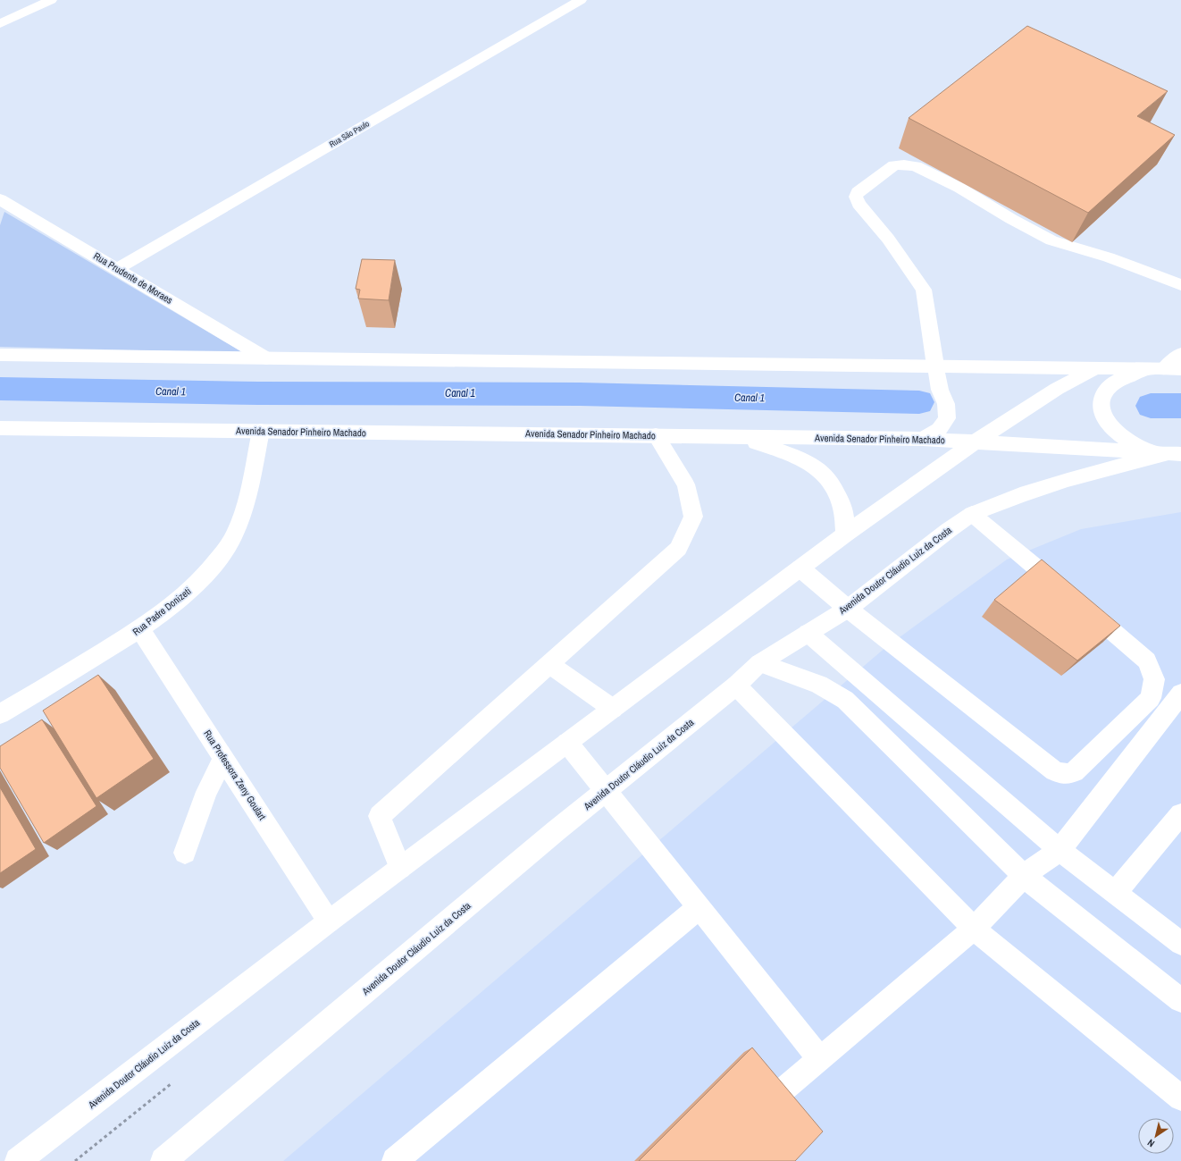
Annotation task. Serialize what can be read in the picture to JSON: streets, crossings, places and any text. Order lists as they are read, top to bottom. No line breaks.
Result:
{"streets":{"main road":["Rua São Paulo","Rua Prudente de Moraes","Avenida Senador Pinheiro Machado","Avenida Doutor Cláudio Luiz da Costa","Rua Padre Donizeti","Rua Professora Zeny Goulart"]},"crossings":[["Rua São Paulo","Rua Prudente de Moraes"],["Avenida Senador Pinheiro Machado","Avenida Doutor Cláudio Luiz da Costa"],["Avenida Senador Pinheiro Machado","Rua Padre Donizeti"],["Avenida Doutor Cláudio Luiz da Costa","Rua Professora Zeny Goulart"],["Rua Padre Donizeti","Rua Professora Zeny Goulart"]],"water":["Canal 1"],"north":"bottom left"}
